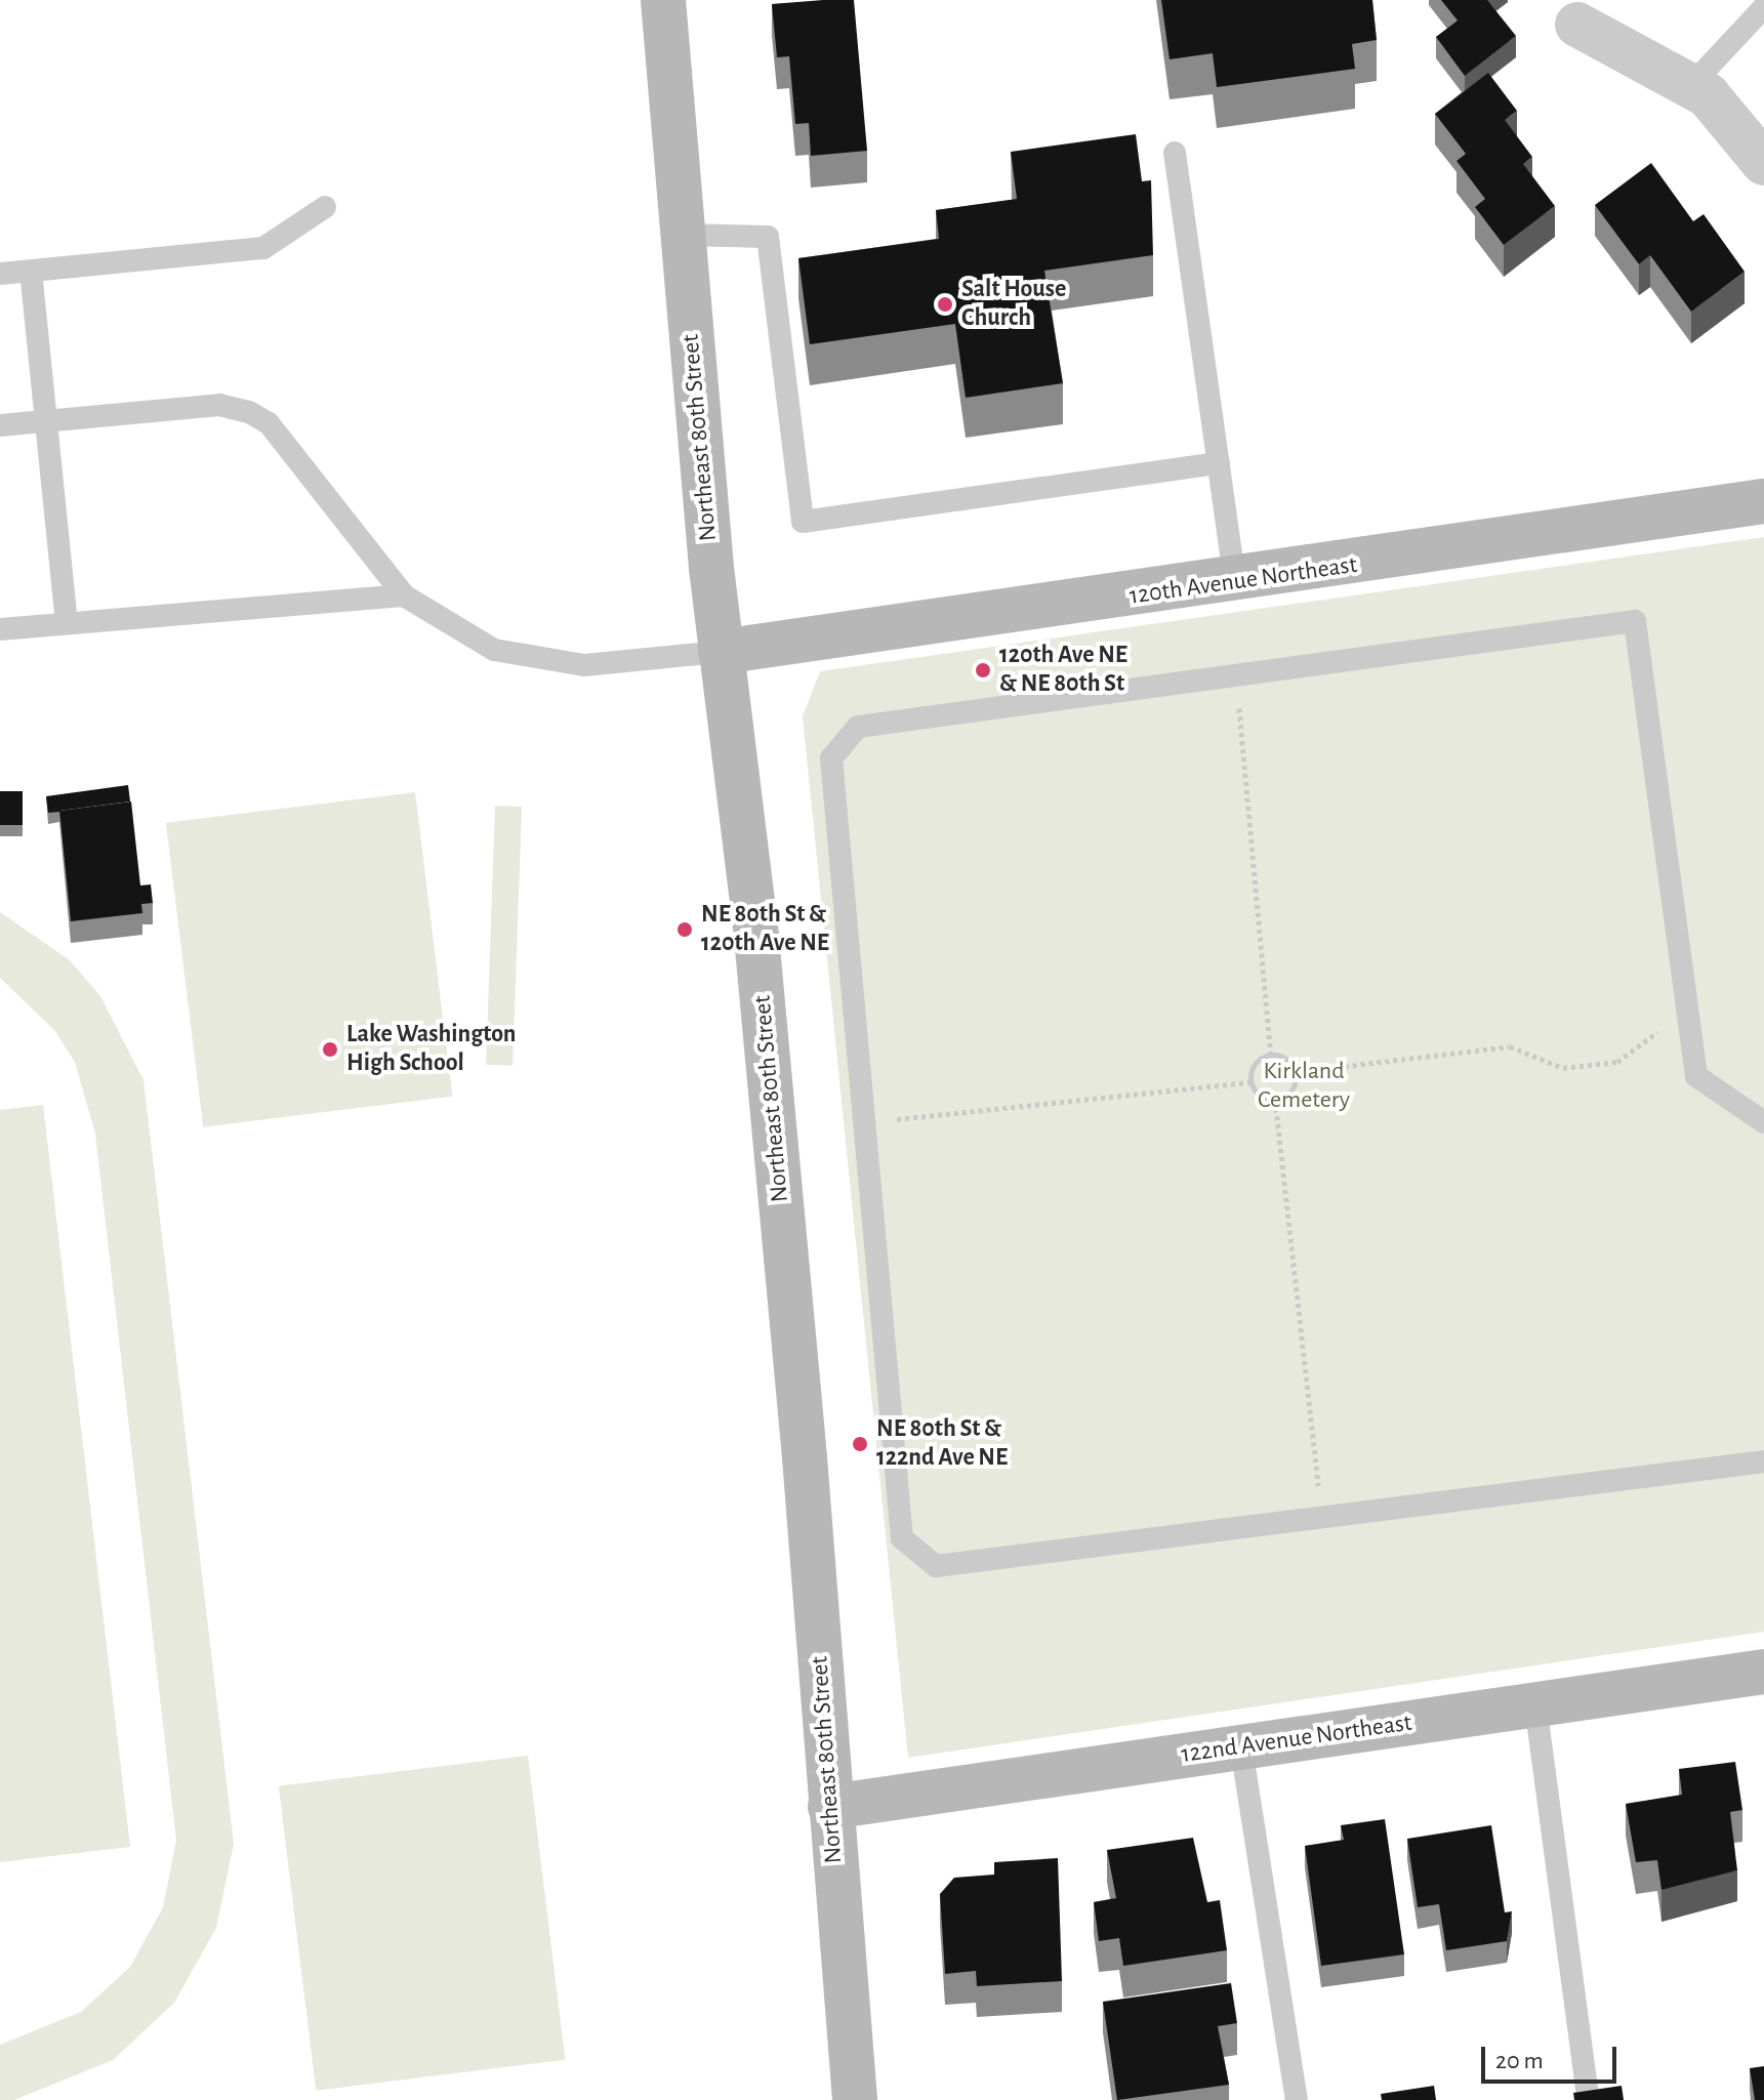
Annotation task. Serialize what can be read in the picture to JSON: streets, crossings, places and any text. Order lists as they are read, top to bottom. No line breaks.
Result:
{"streets":{"street":["Northeast 80th Street","120th Avenue Northeast","122nd Avenue Northeast"]},"crossings":[["Northeast 80th Street","120th Avenue Northeast"],["Northeast 80th Street","122nd Avenue Northeast"]],"parks":["Kirkland Cemetery"],"places":["Salt House Church","120th Ave NE & NE 80th St","NE 80th St & 120th Ave NE","Lake Washington High School","NE 80th St & 122nd Ave NE"],"scale_bar":"20 m"}
